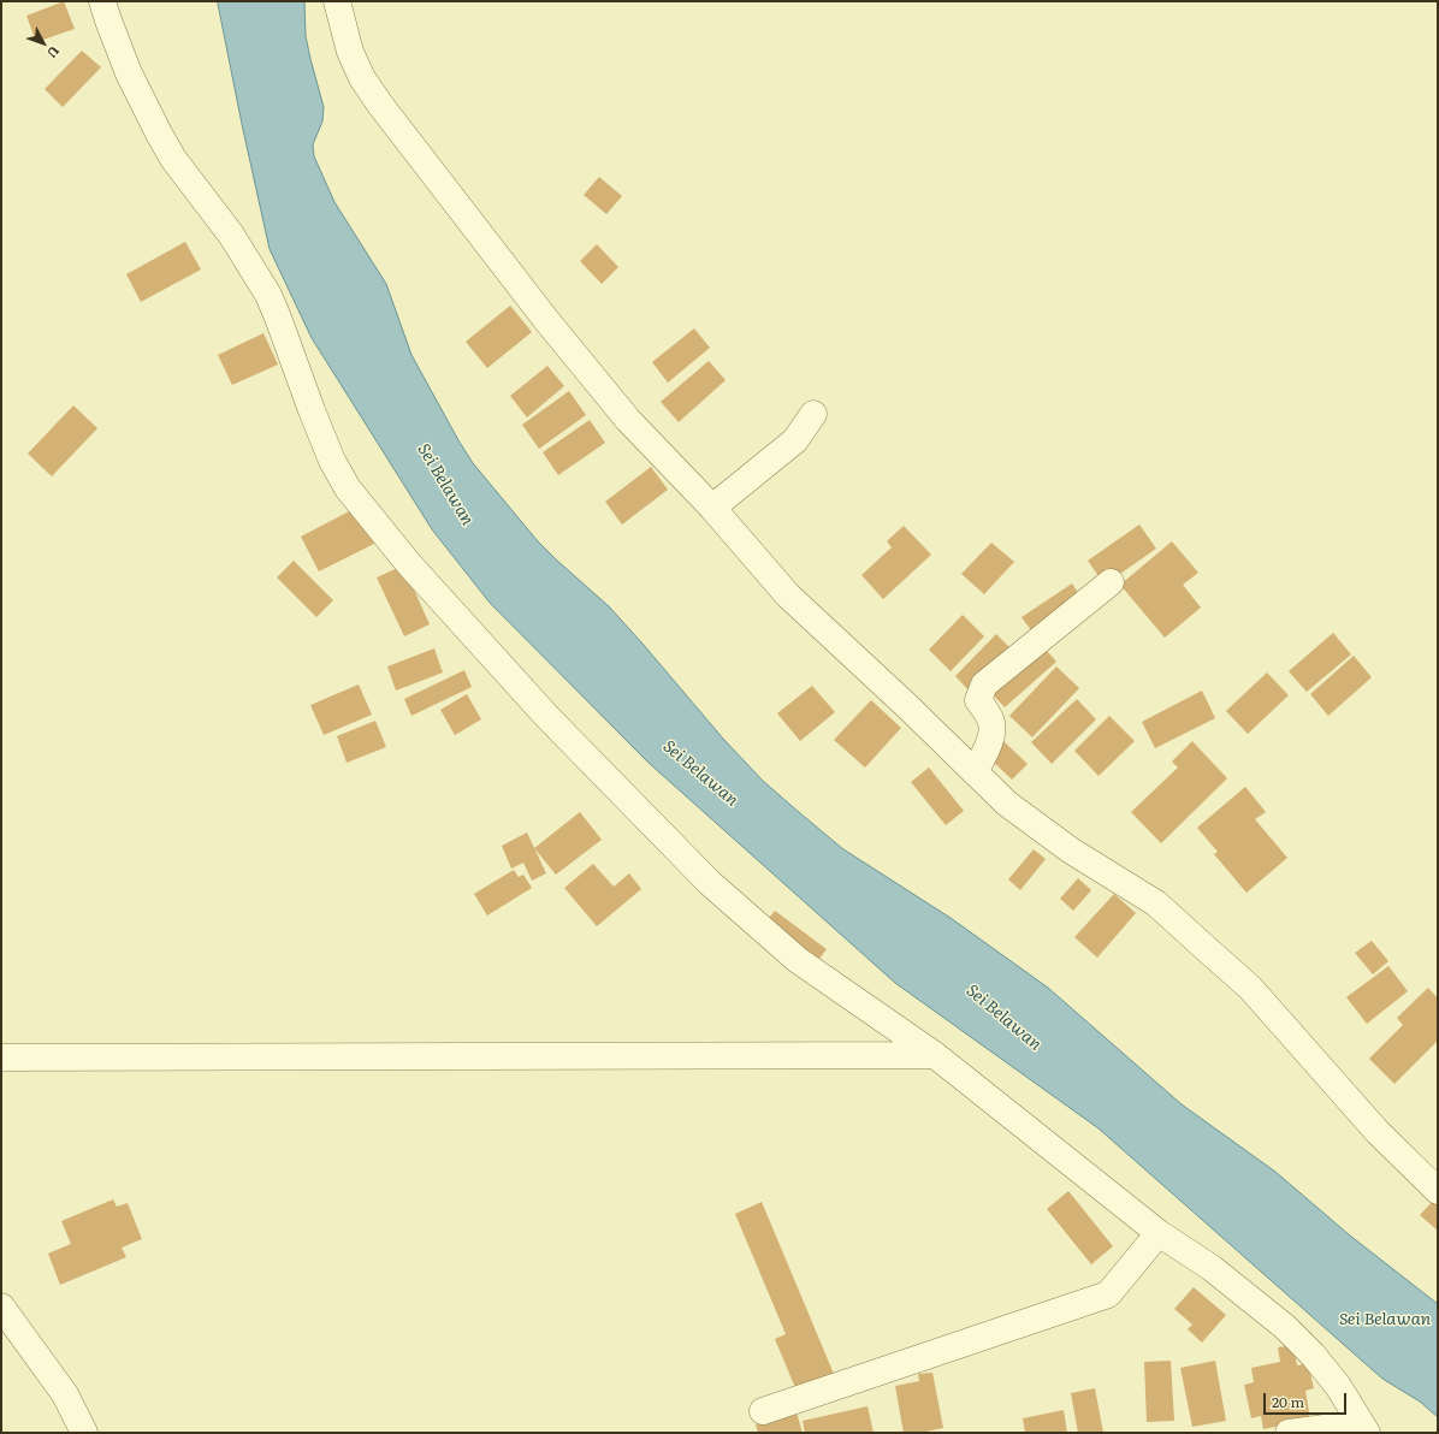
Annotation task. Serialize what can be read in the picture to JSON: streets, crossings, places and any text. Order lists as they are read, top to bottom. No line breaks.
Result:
{"water":["Sei Belawan"],"scale_bar":"20 m","north":"bottom right"}
